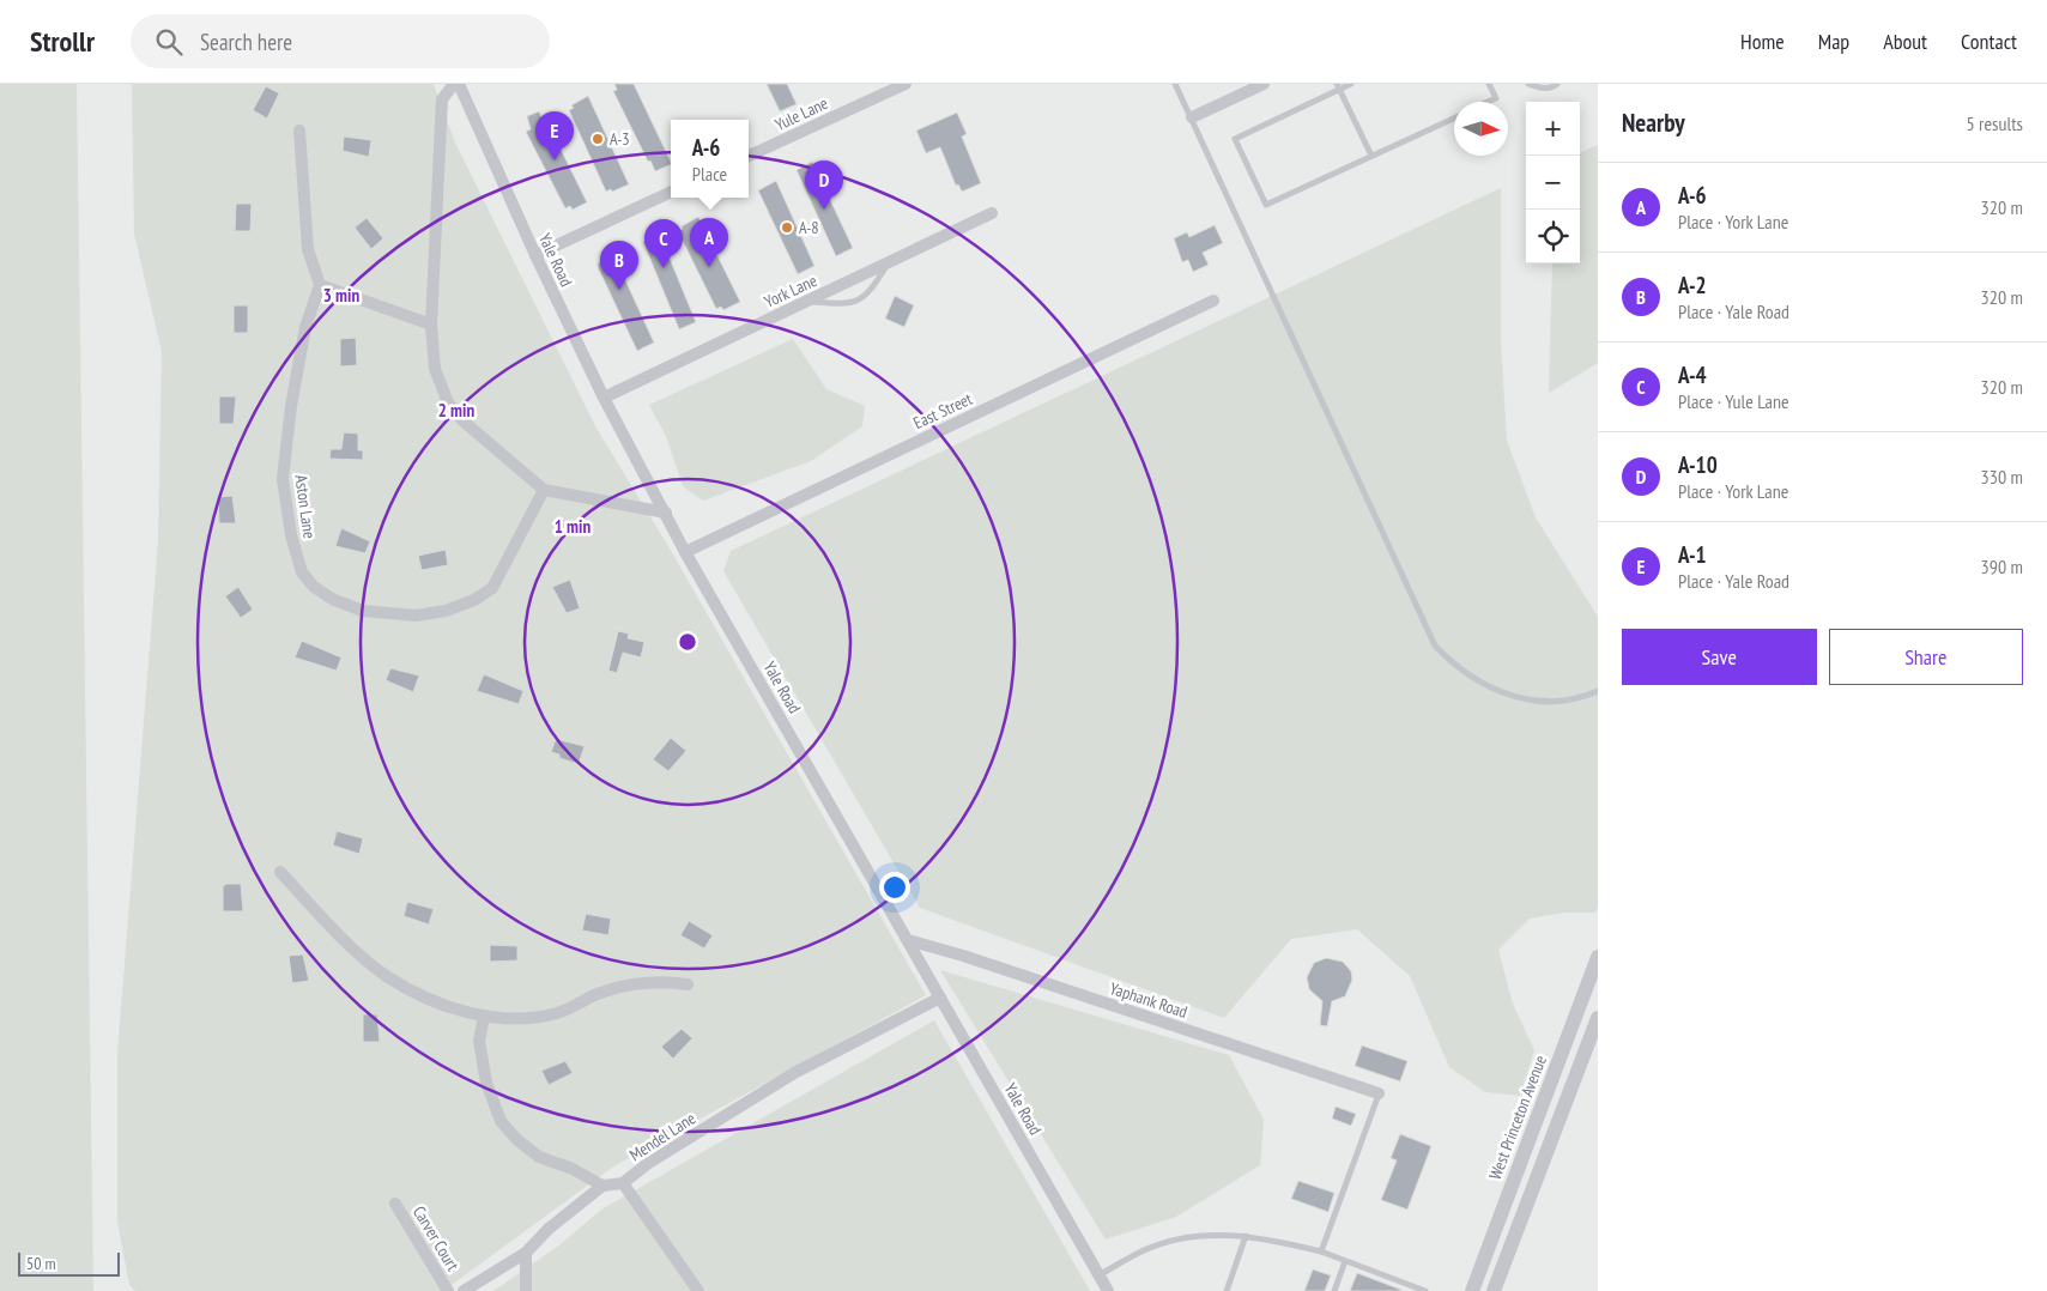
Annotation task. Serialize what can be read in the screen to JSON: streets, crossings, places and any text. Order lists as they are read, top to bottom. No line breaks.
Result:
{"streets":{"street":["Yule Lane","Yale Road","York Lane","East Street","Aston Lane","Yaphank Road","West Princeton Avenue","Mendel Lane","Carver Court"]},"crossings":[["Yale Road","York Lane"],["Yale Road","East Street"],["Yale Road","Yaphank Road"],["Yale Road","Mendel Lane"],["Mendel Lane","Carver Court"]],"places":["A-3","A-8"],"scale_bar":"50 m","north":"right","page":{"header":"Strollr","search":"Search here","nav":["Home","Map","About","Contact"],"heading":["Nearby","5 results"],"map_buttons":["+","−"],"pins":["E","D","A","C","B"],"popup":["A-6","Place"],"list":[{"mark":"A","name":"A-6","note":"Place · York Lane","value":"320 m"},{"mark":"B","name":"A-2","note":"Place · Yale Road","value":"320 m"},{"mark":"C","name":"A-4","note":"Place · Yule Lane","value":"320 m"},{"mark":"D","name":"A-10","note":"Place · York Lane","value":"330 m"},{"mark":"E","name":"A-1","note":"Place · Yale Road","value":"390 m"}],"buttons":["Save","Share"],"scale":"50 m"},"rings":["3 min","2 min","1 min"]}
